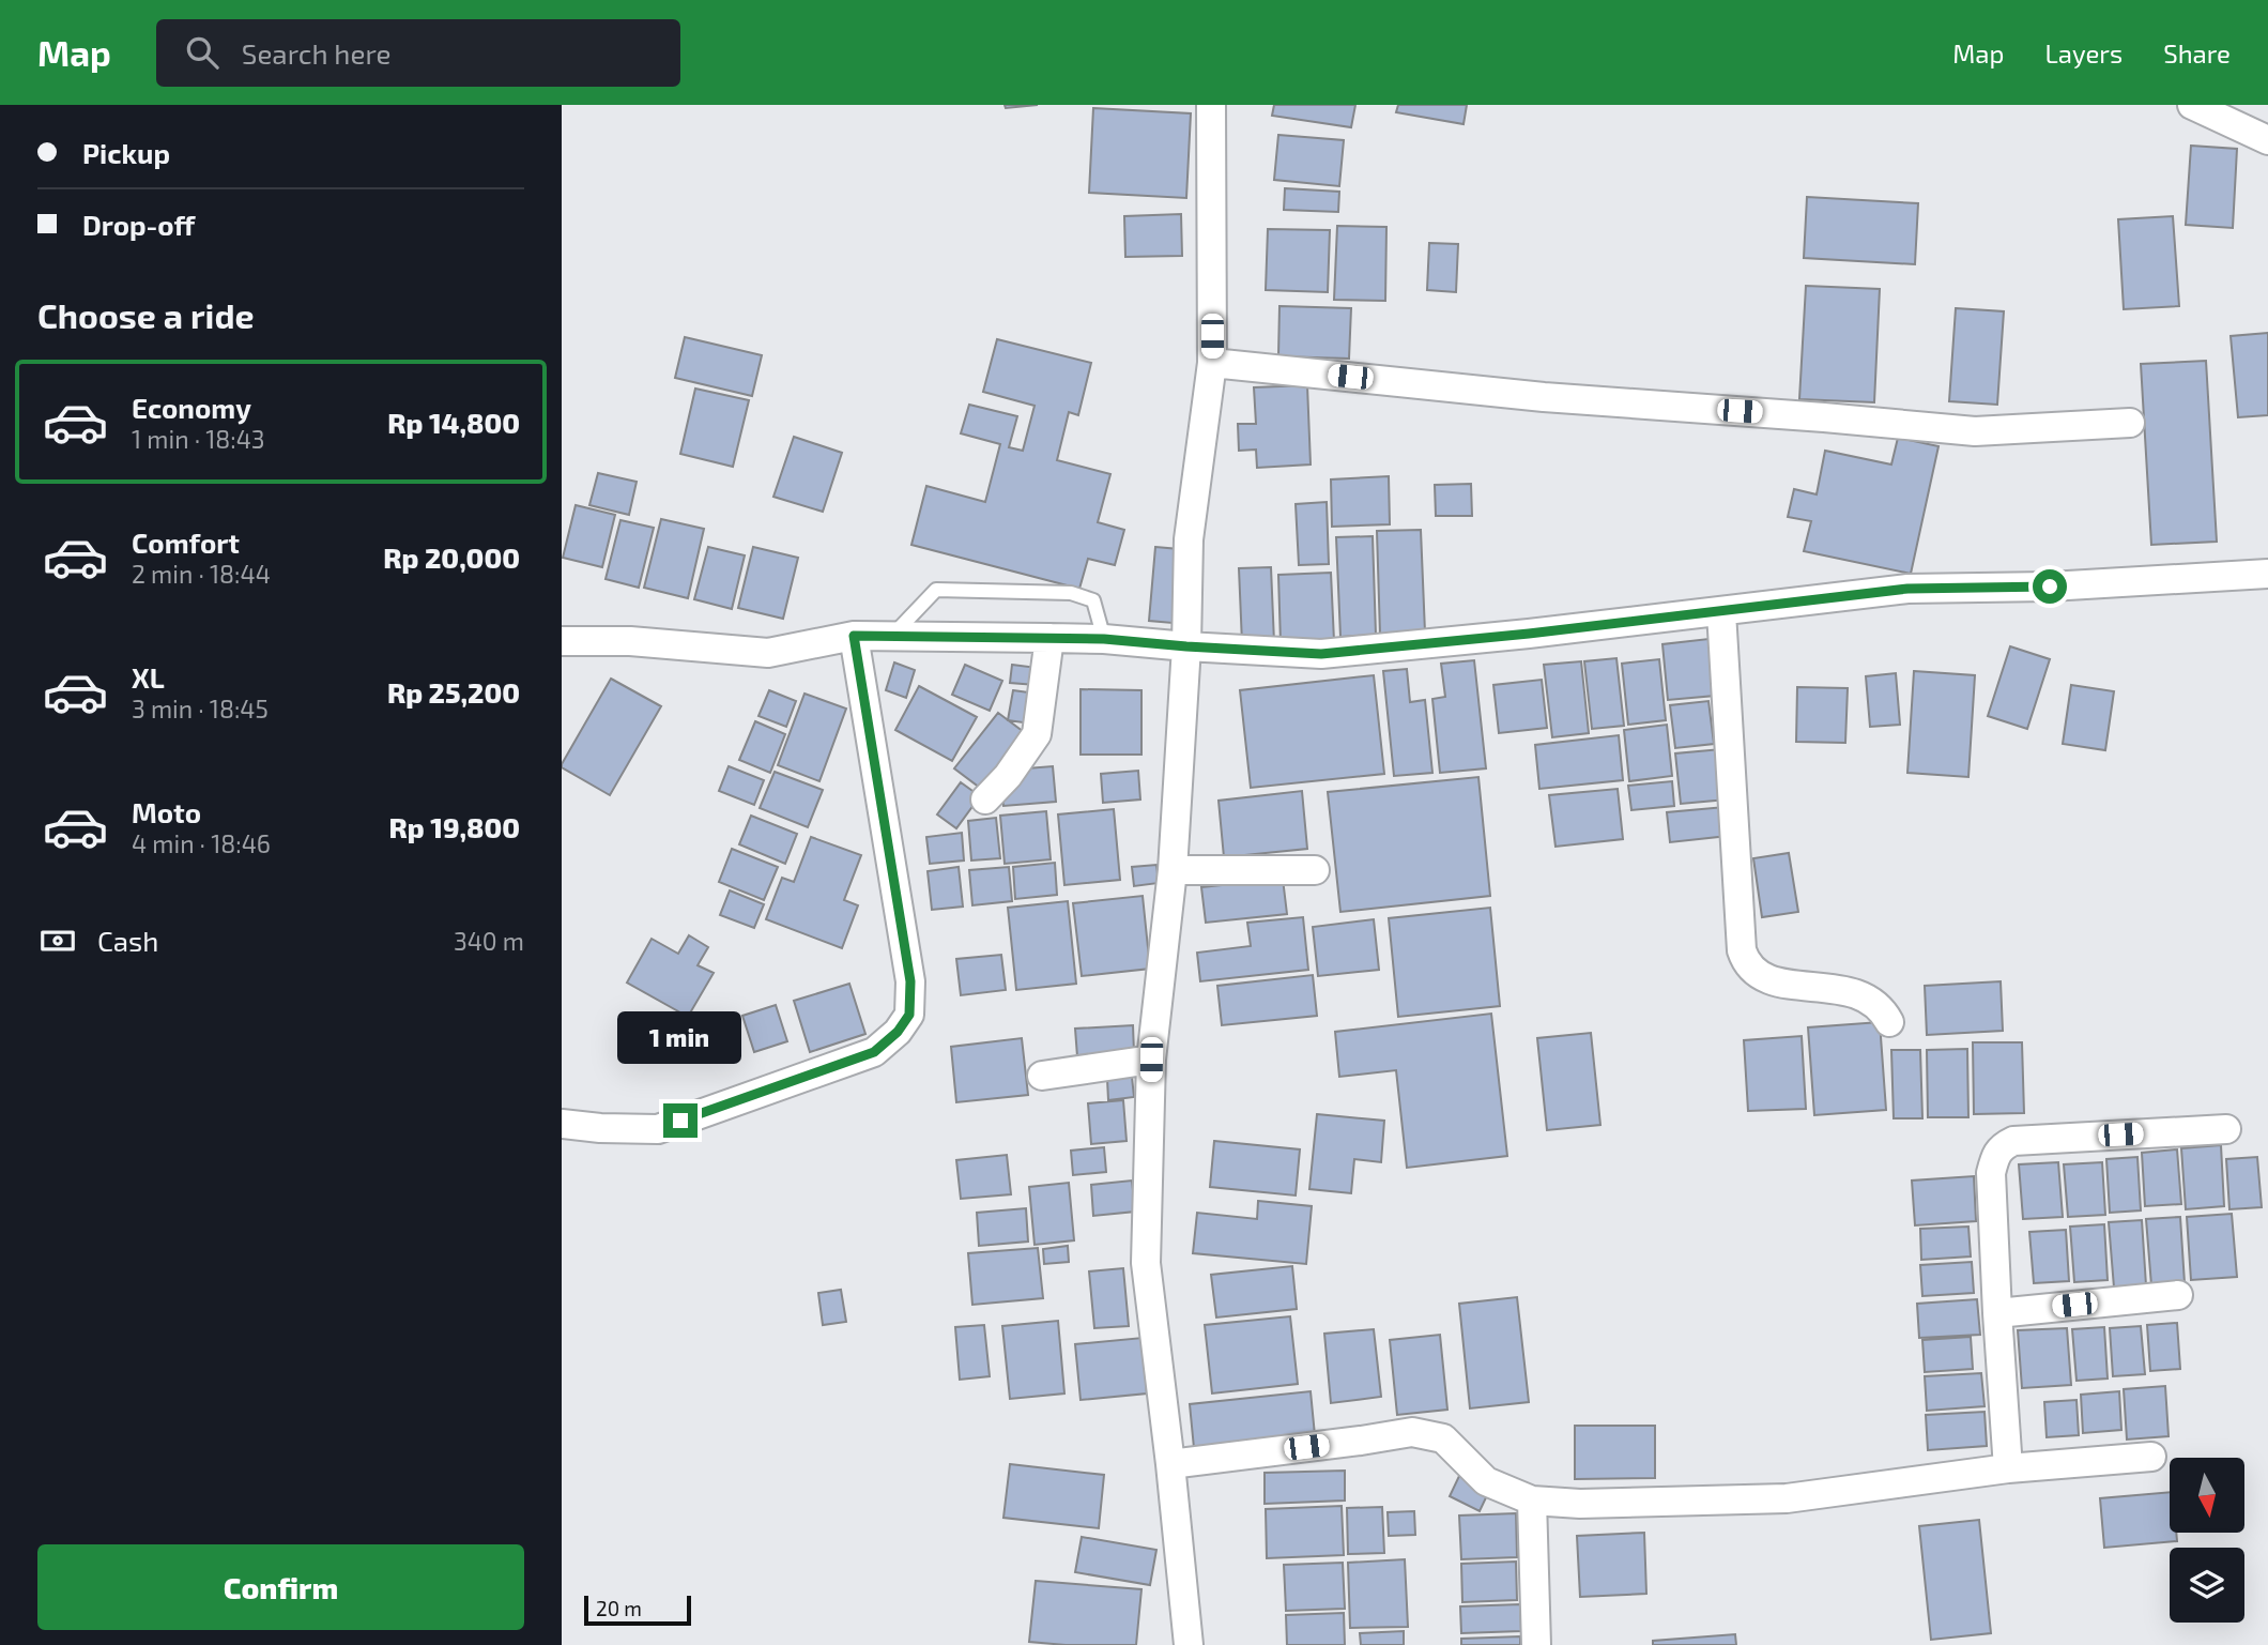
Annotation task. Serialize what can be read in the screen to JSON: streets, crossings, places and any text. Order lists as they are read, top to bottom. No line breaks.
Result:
{"scale_bar":"20 m","north":"bottom","page":{"header":"Map","search":"Search here","nav":["Map","Layers","Share"],"banner":["Pickup","Drop-off"],"heading":"Choose a ride","list":[{"name":"Economy","note":"1 min · 18:43","value":"Rp 14,800"},{"name":"Comfort","note":"2 min · 18:44","value":"Rp 20,000"},{"name":"XL","note":"3 min · 18:45","value":"Rp 25,200"},{"name":"Moto","note":"4 min · 18:46","value":"Rp 19,800"}],"pay":["Cash","340 m"],"bubble":"1 min","buttons":"Confirm","scale":"20 m"}}
